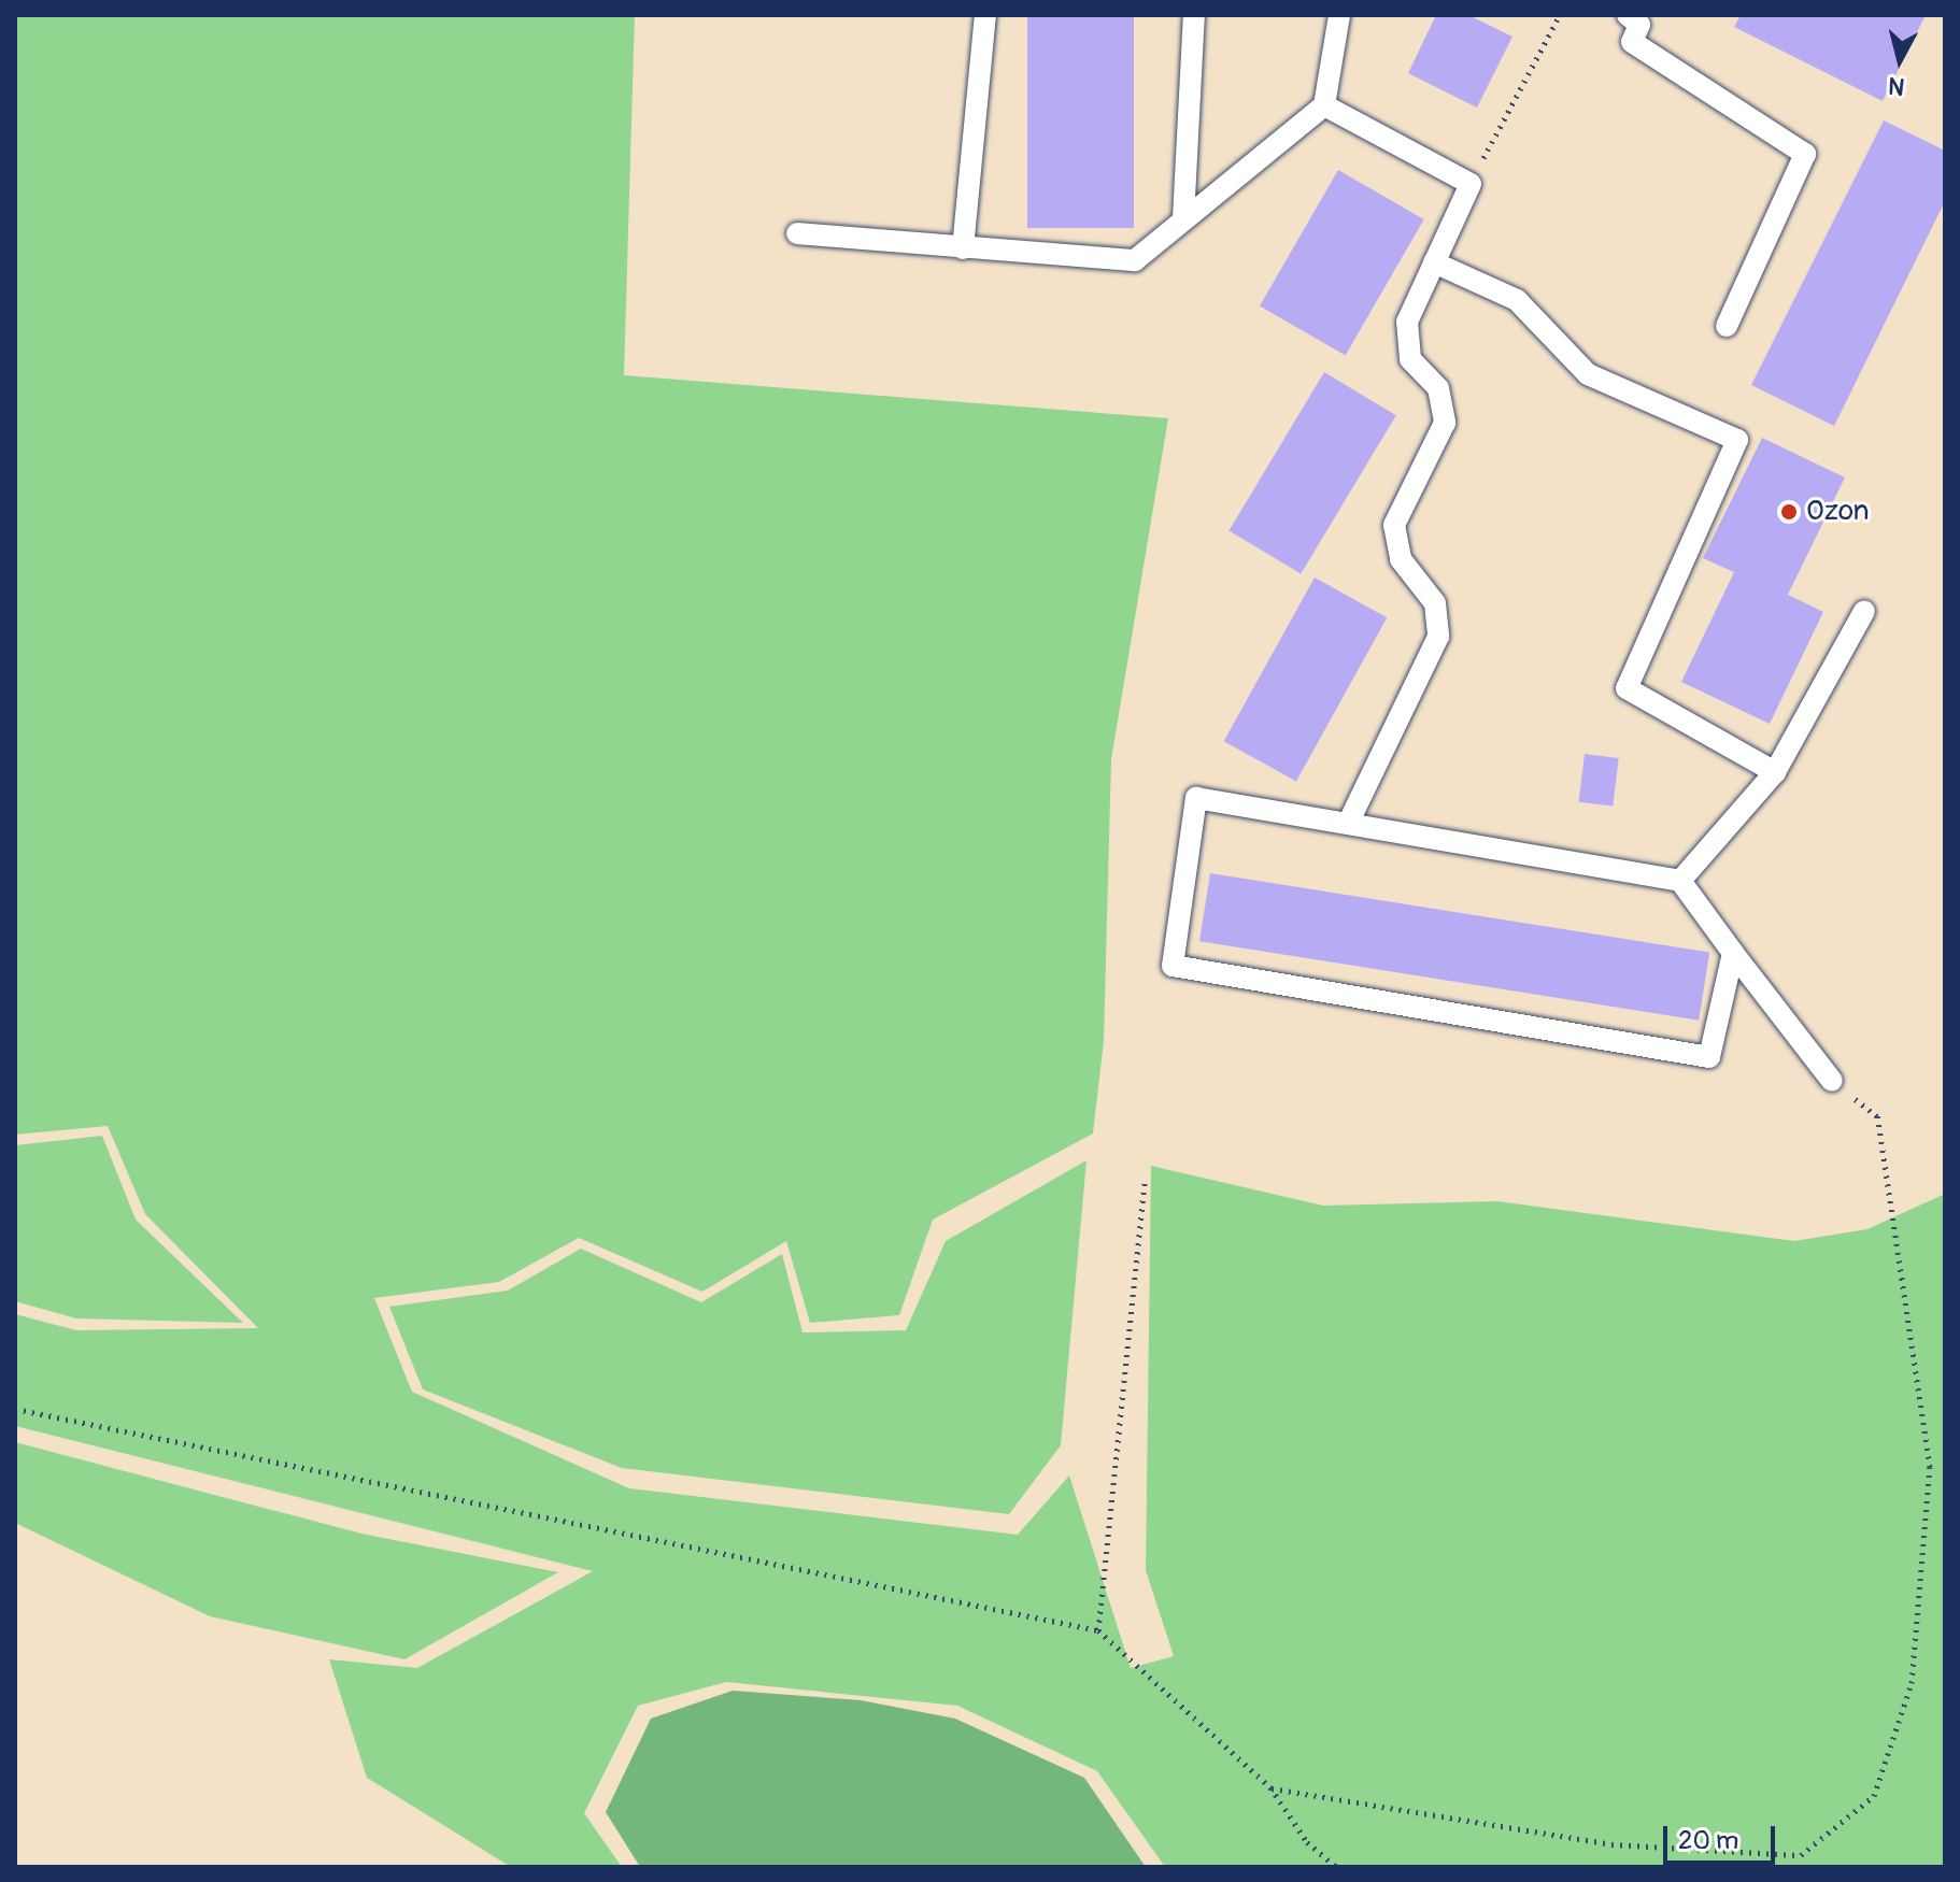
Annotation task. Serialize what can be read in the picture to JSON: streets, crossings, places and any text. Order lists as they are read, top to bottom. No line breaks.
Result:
{"places":["Ozon"],"scale_bar":"20 m","north":"bottom"}
